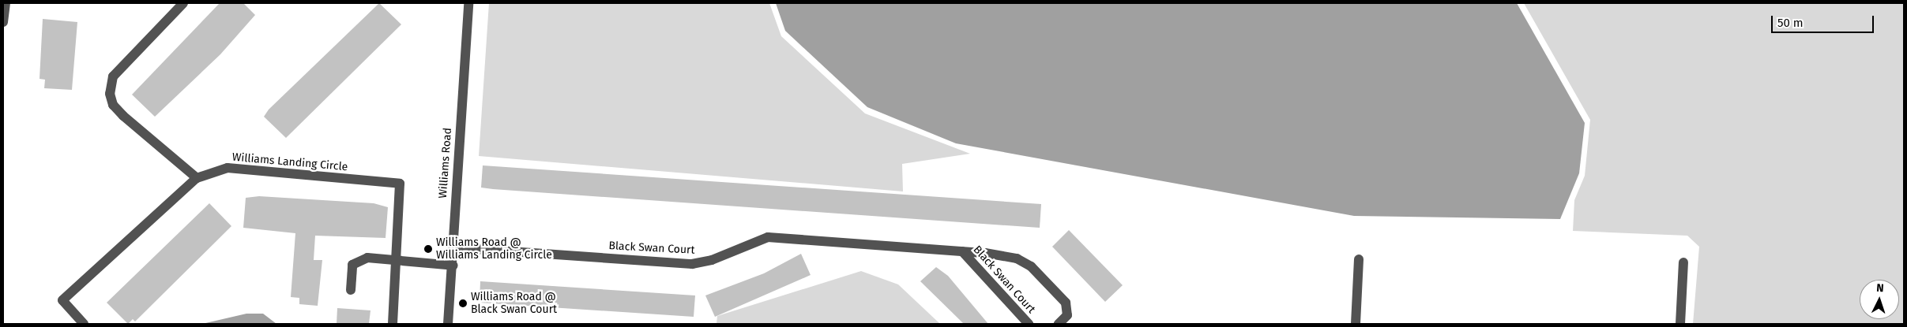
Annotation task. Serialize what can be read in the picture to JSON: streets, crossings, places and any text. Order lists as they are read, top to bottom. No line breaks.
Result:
{"streets":{"street":["Williams Landing Circle","Williams Road","Black Swan Court"]},"crossings":[["Williams Road","Black Swan Court"]],"places":["Williams Road @ Williams Landing Circle","Williams Road @ Black Swan Court"],"scale_bar":"50 m","north":"top"}
